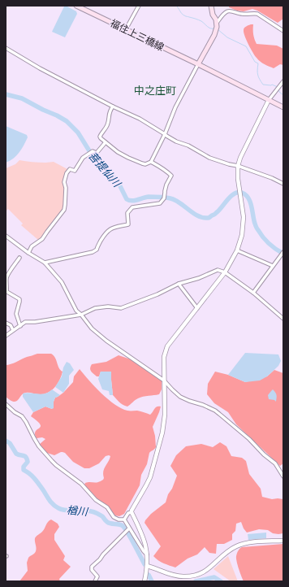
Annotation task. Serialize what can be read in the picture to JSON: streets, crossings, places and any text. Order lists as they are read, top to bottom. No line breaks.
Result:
{"streets":{"main road":["福住上三橋線"]},"districts":["中之庄町"],"water":["菩提仙川","楢川"]}
